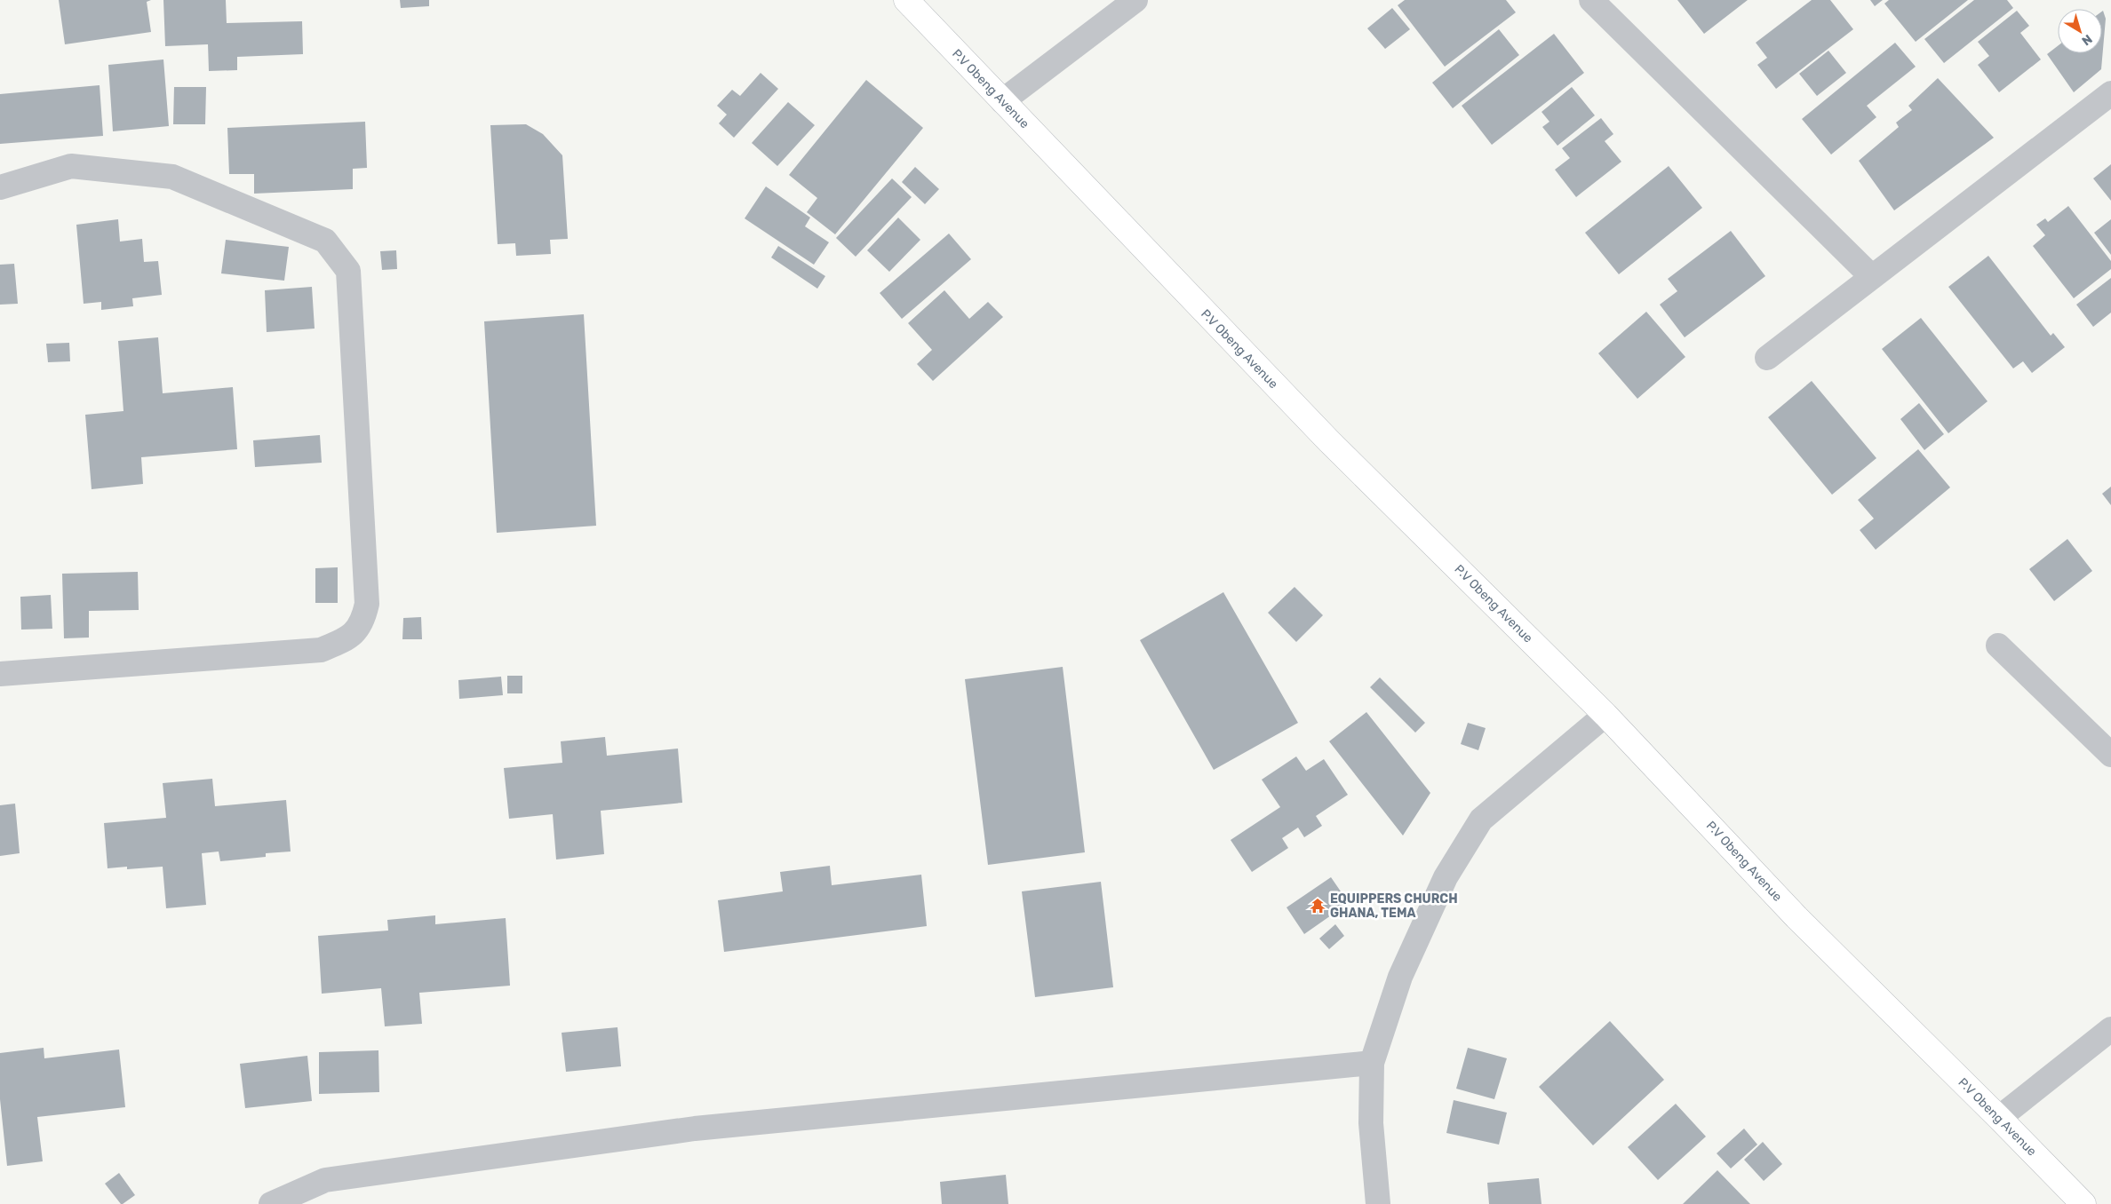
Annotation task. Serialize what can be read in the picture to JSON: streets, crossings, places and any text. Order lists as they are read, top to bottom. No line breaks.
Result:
{"streets":{"main road":["P.V Obeng Avenue"]},"places":{"temple":["EQUIPPERS CHURCH GHANA, TEMA"]},"north":"bottom right"}
